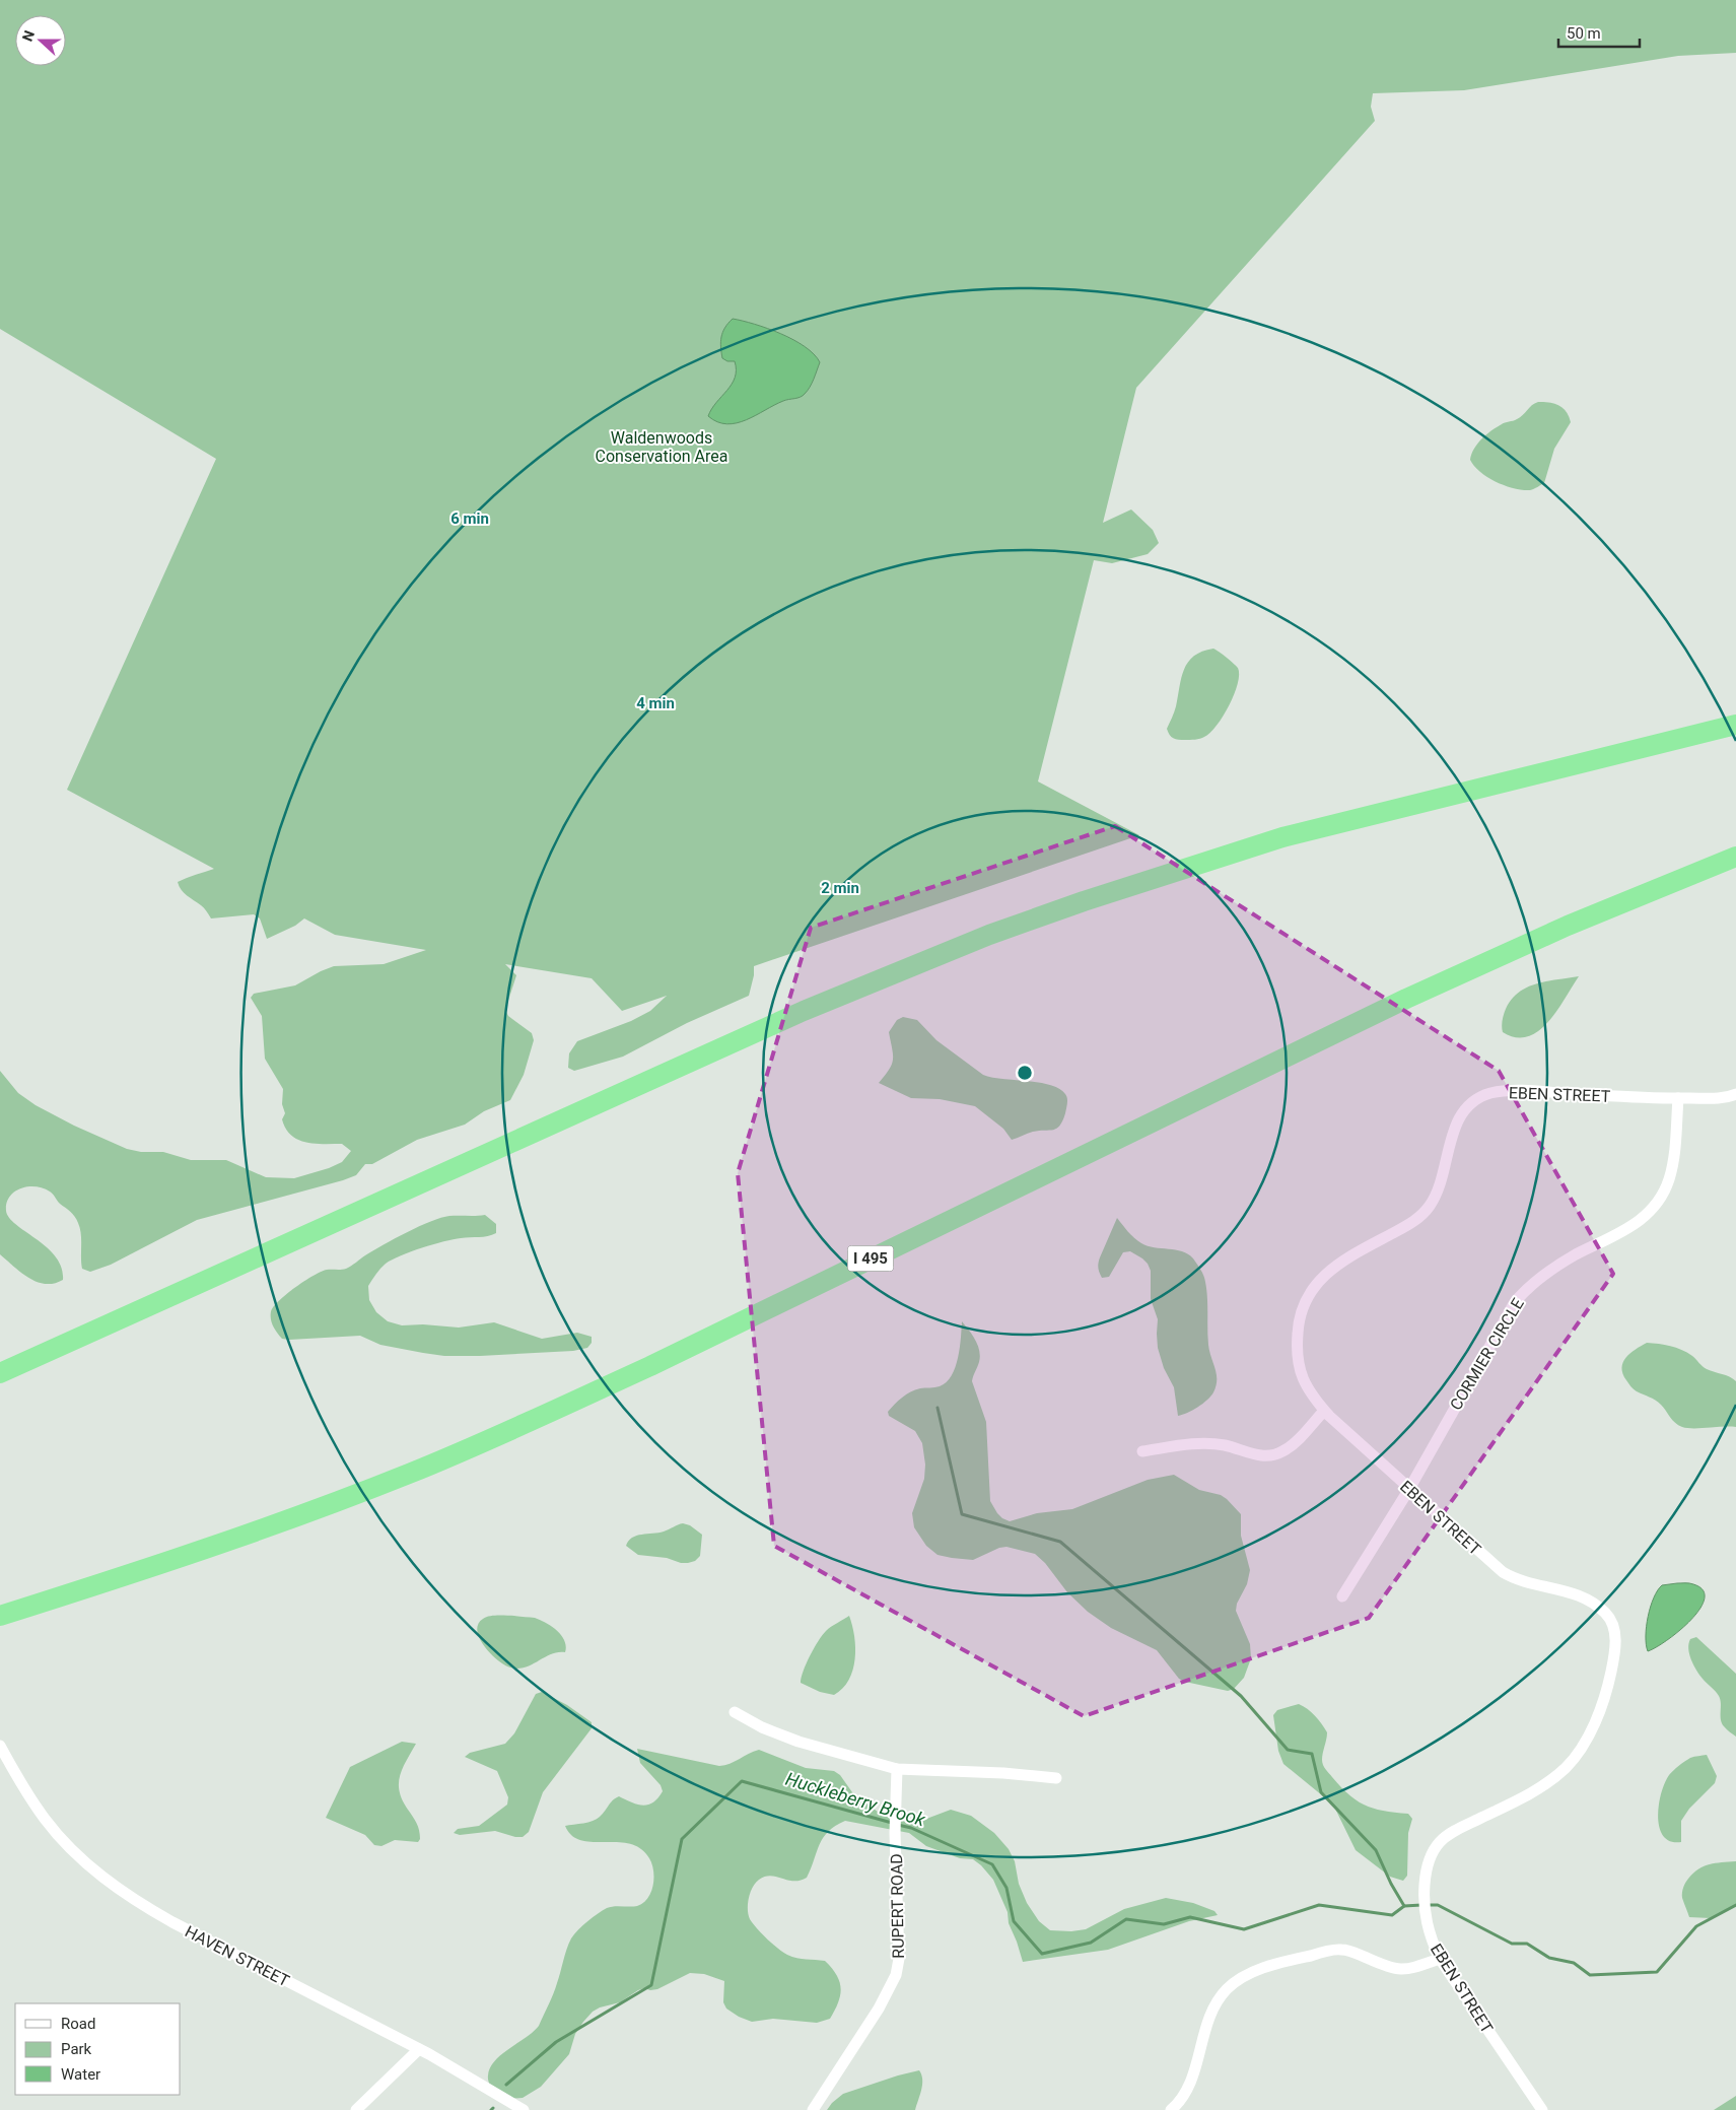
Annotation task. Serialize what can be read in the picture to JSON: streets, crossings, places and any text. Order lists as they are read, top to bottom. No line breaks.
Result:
{"streets":{"highway":["I 495"],"street":["EBEN STREET","CORMIER CIRCLE","RUPERT ROAD","HAVEN STREET"]},"crossings":[["EBEN STREET","CORMIER CIRCLE"]],"water":["Huckleberry Brook"],"parks":["Waldenwoods Conservation Area"],"legend":["Road","Park","Water"],"scale_bar":"50 m","north":"left","rings":["6 min","4 min","2 min"]}
